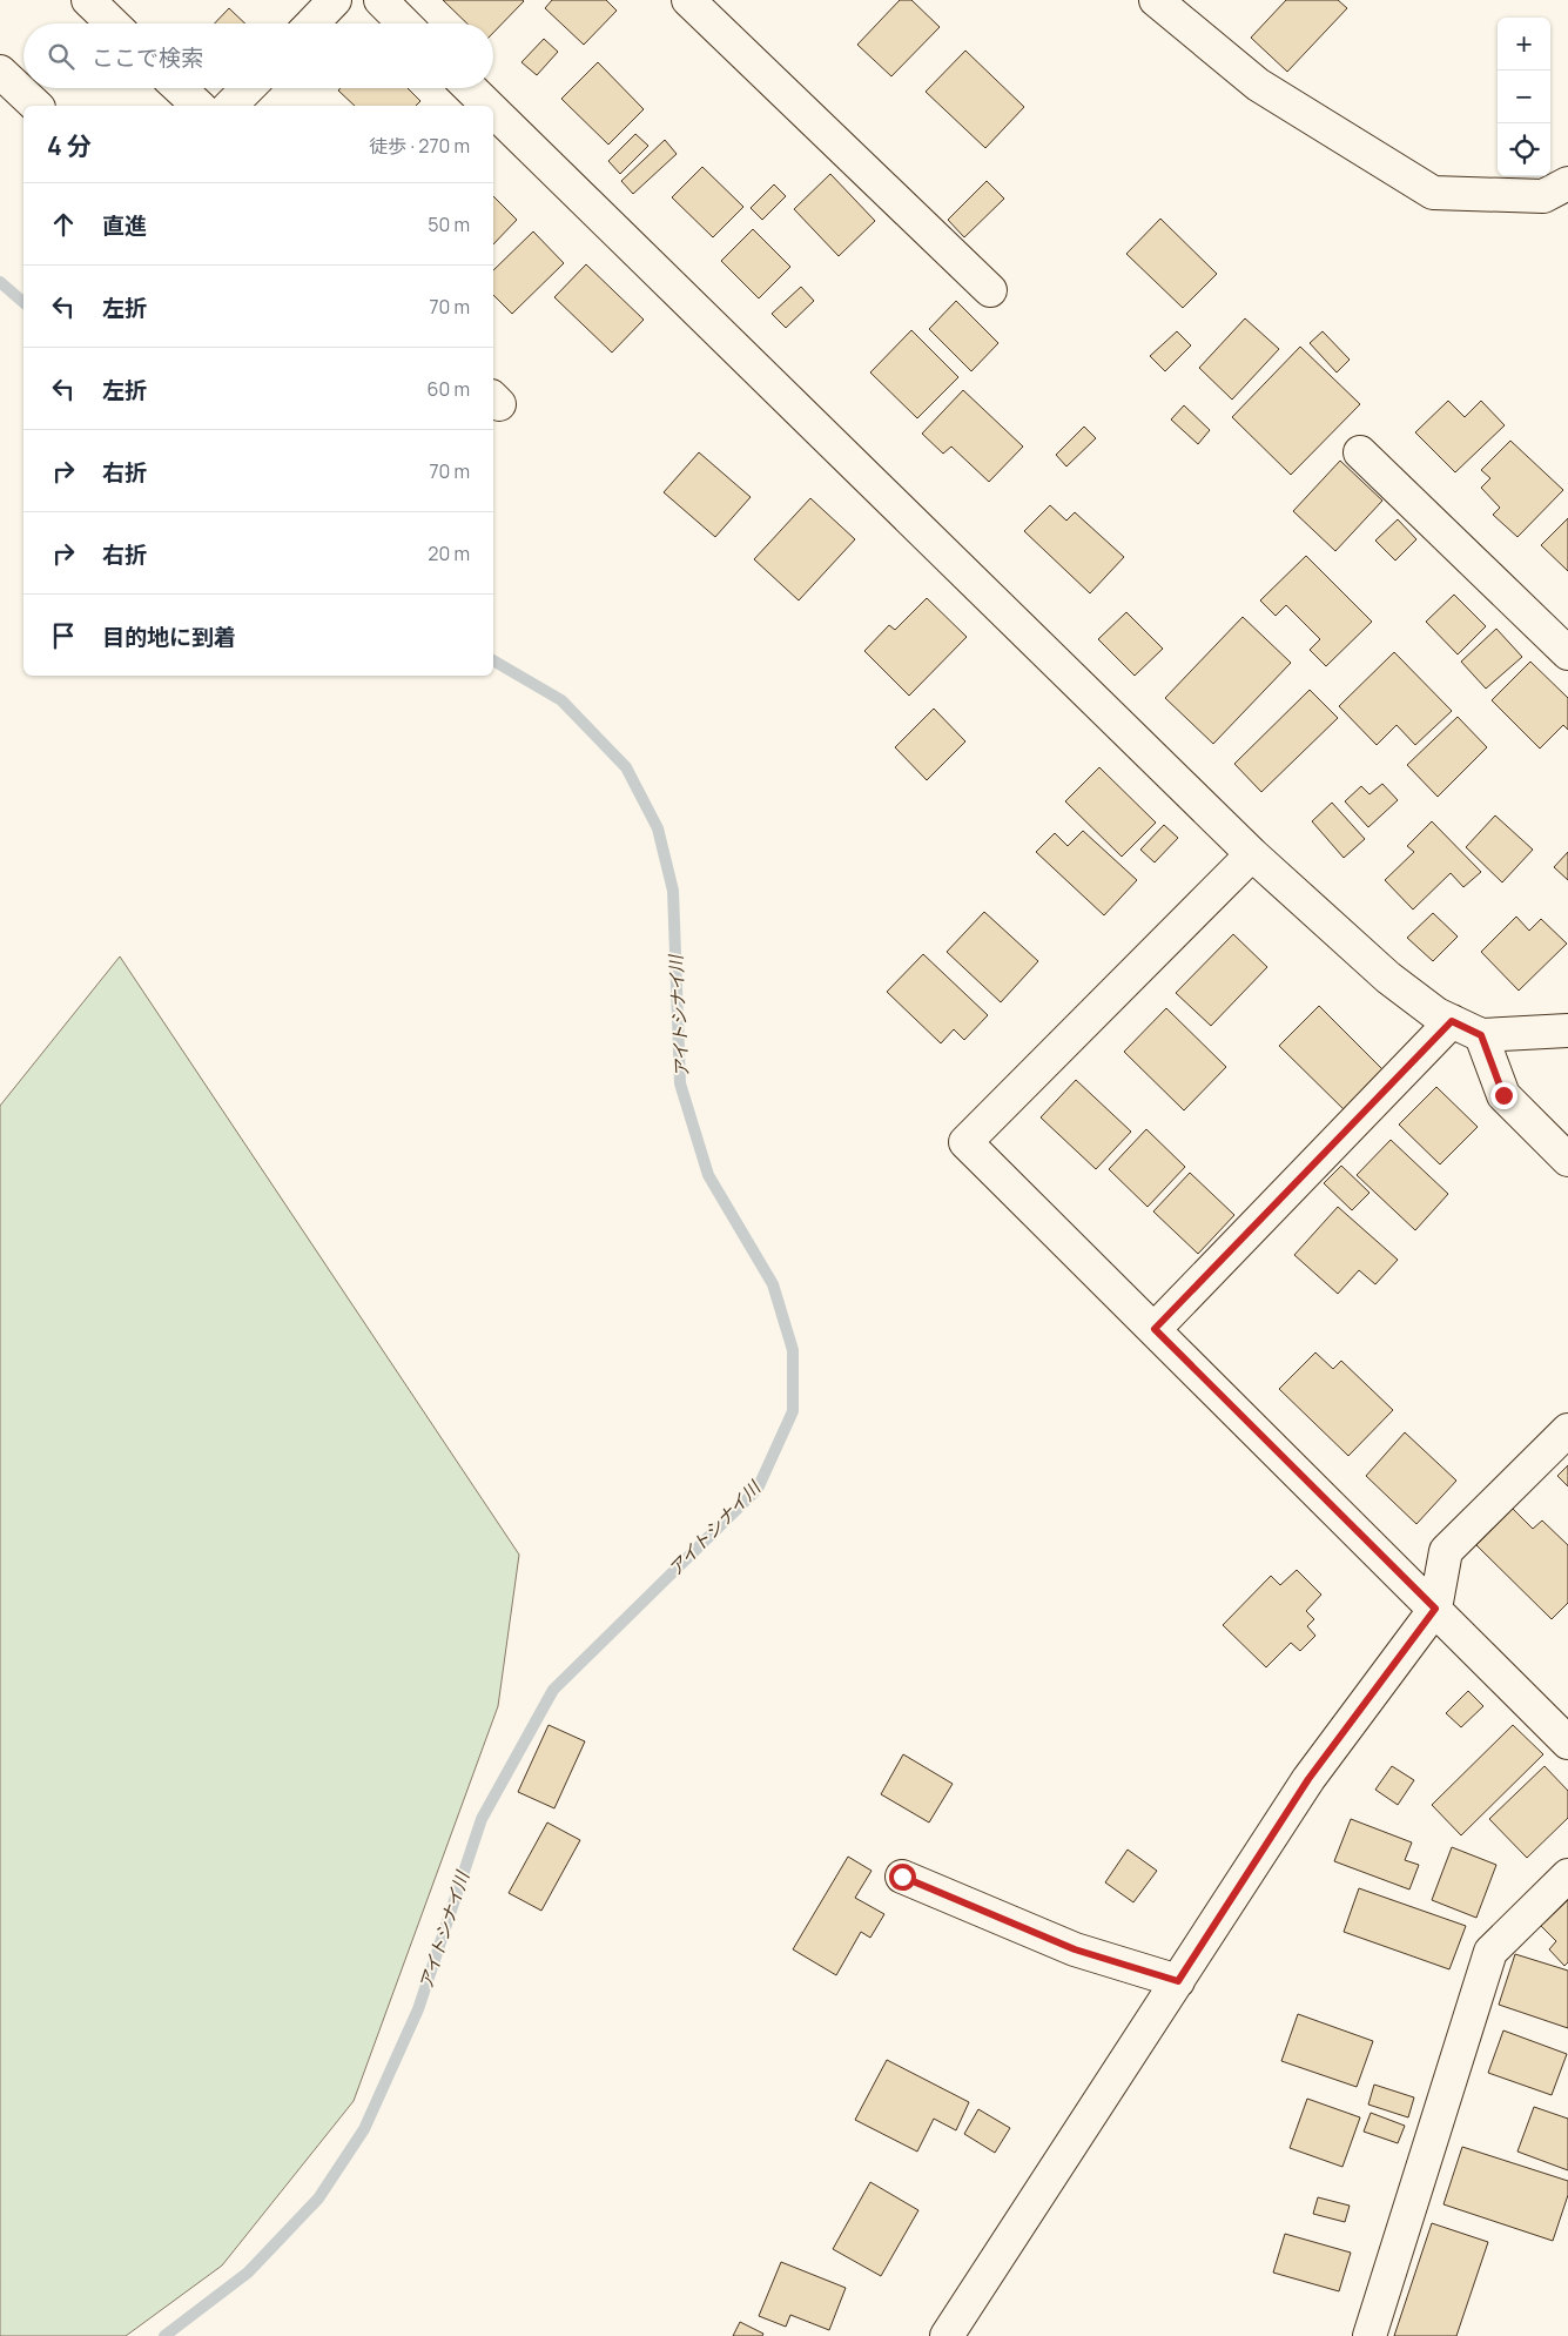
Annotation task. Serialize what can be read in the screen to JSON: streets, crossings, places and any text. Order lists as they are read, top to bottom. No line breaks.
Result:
{"water":["アイトシナイ川"],"page":{"map_buttons":["+","−"],"search":"ここで検索","heading":["4 分","徒歩 · 270 m"],"list":[["直進","50 m"],["左折","70 m"],["左折","60 m"],["右折","70 m"],["右折","20 m"],"目的地に到着"]}}
